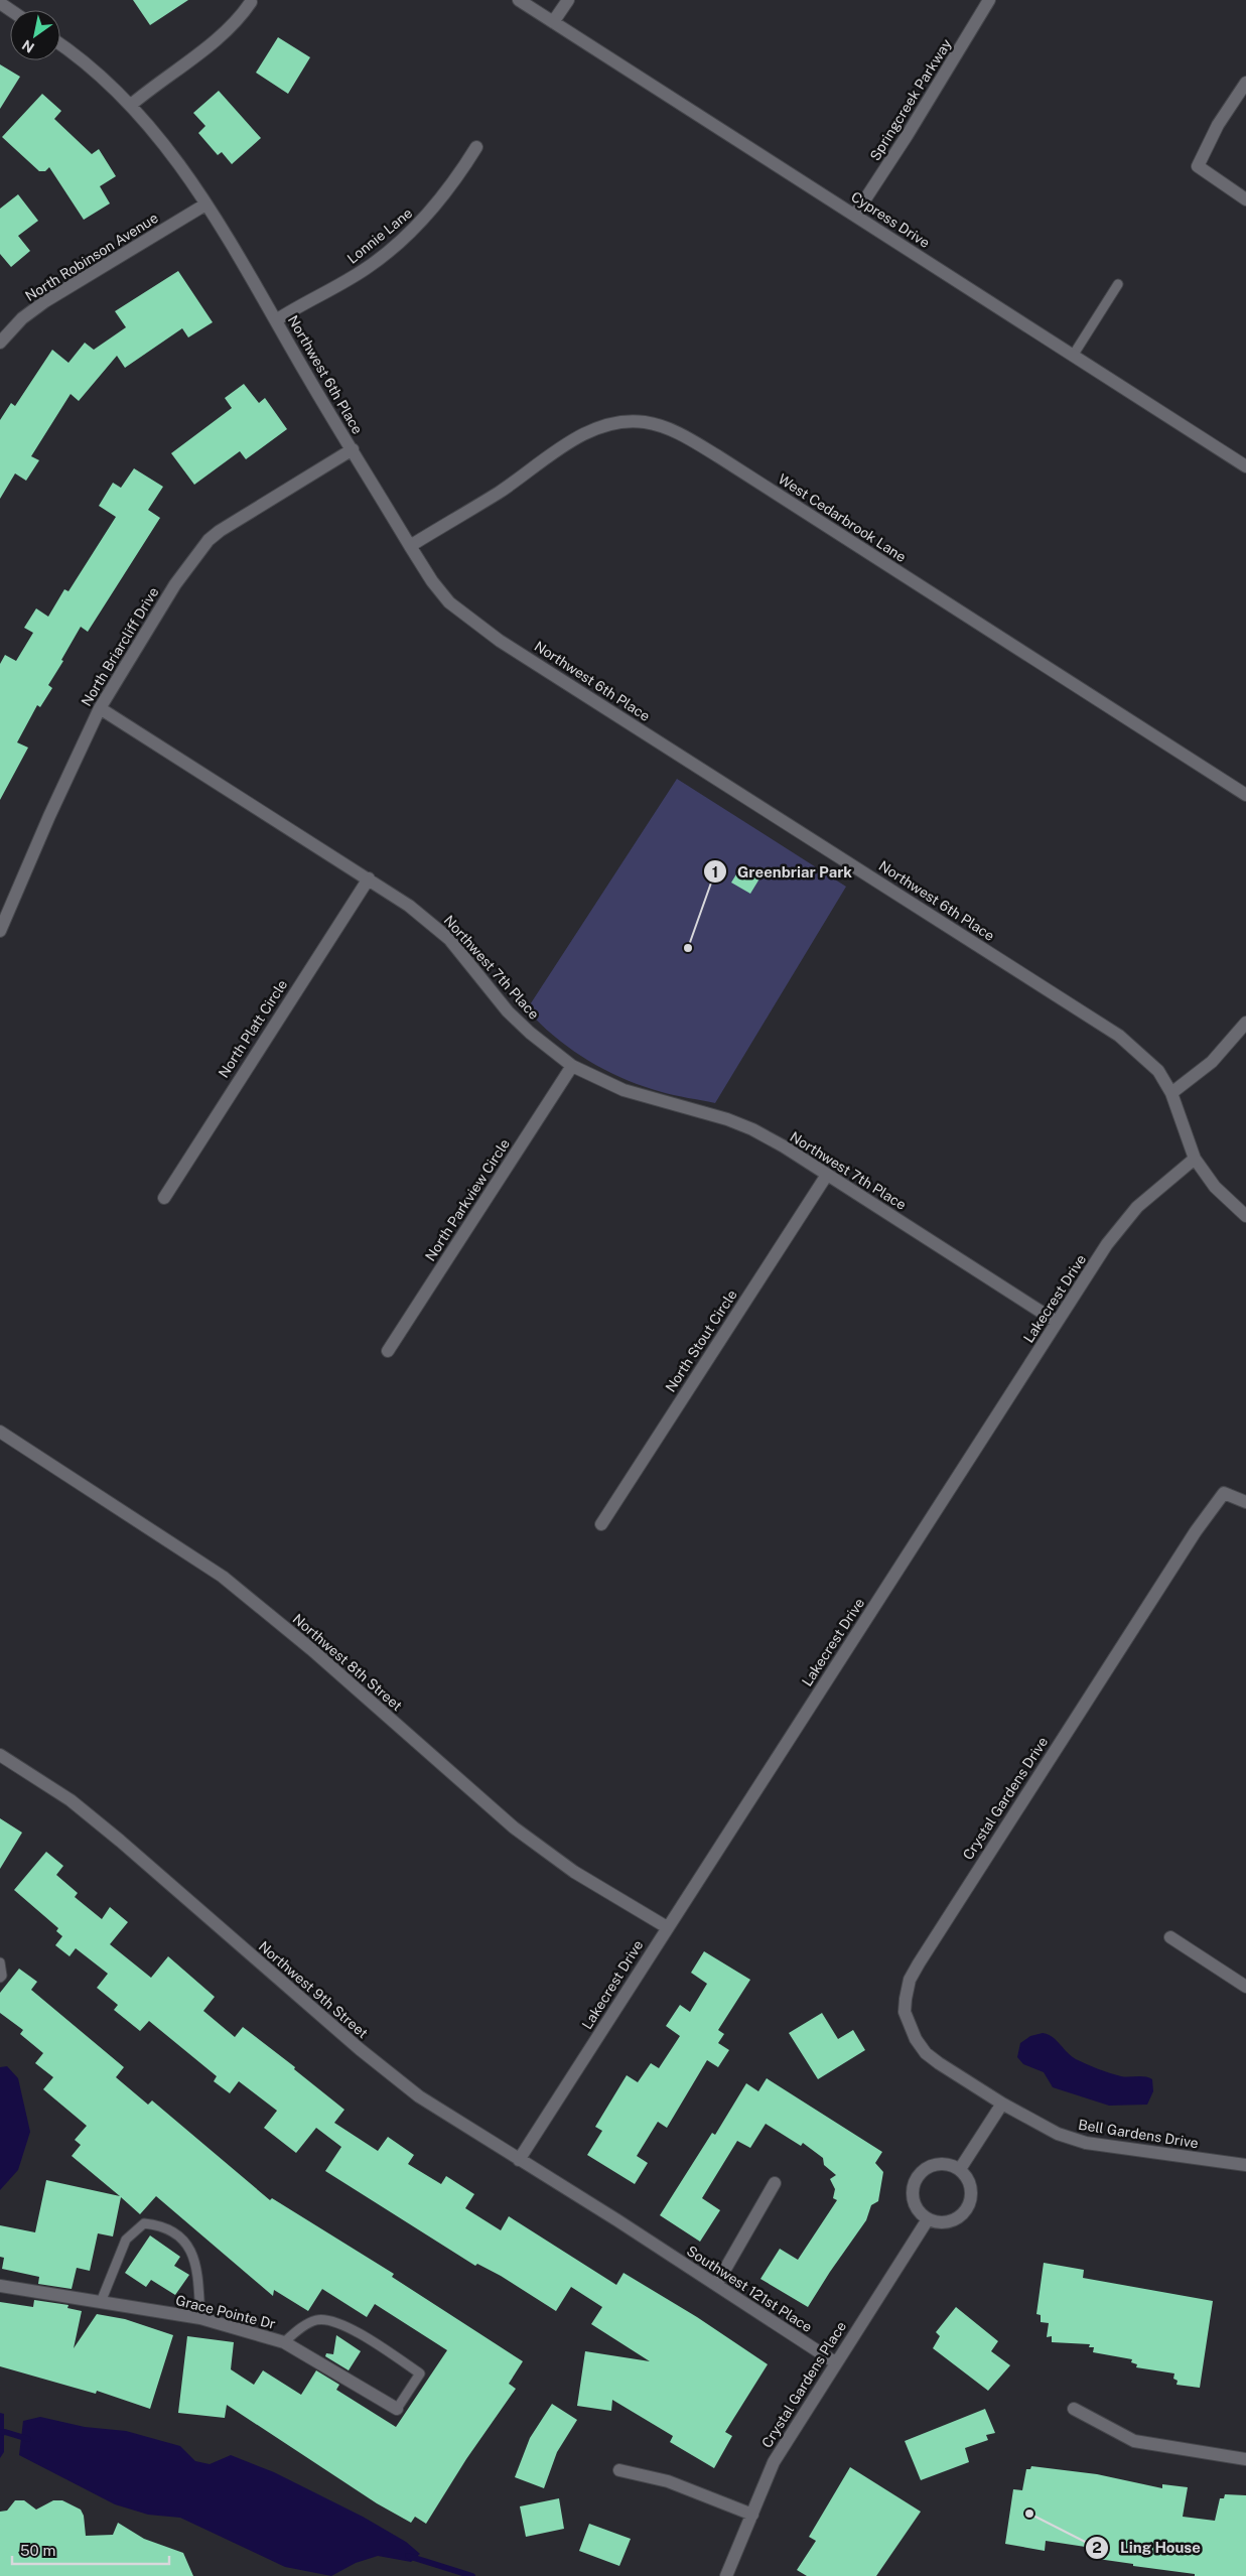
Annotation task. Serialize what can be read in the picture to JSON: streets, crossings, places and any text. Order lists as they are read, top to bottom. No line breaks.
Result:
{"streets":{"street":["Springcreek Parkway","Cypress Drive","Lonnie Lane","North Robinson Avenue","Northwest 6th Place","West Cedarbrook Lane","North Briarcliff Drive","Northwest 7th Place","North Platt Circle","North Parkview Circle","Lakecrest Drive","North Stout Circle","Northwest 8th Street","Crystal Gardens Drive","Northwest 9th Street","Bell Gardens Drive","Southwest 121st Place","Grace Pointe Dr","Crystal Gardens Place"]},"crossings":[["Springcreek Parkway","Cypress Drive"],["Lonnie Lane","Northwest 6th Place"],["North Robinson Avenue","Northwest 6th Place"],["Northwest 6th Place","West Cedarbrook Lane"],["Northwest 6th Place","North Briarcliff Drive"],["Northwest 6th Place","Lakecrest Drive"],["North Briarcliff Drive","Northwest 7th Place"],["Northwest 7th Place","North Platt Circle"],["Northwest 7th Place","North Parkview Circle"],["Northwest 7th Place","Lakecrest Drive"],["Northwest 7th Place","North Stout Circle"],["Lakecrest Drive","Northwest 8th Street"],["Lakecrest Drive","Northwest 9th Street"],["Crystal Gardens Drive","Bell Gardens Drive"],["Northwest 9th Street","Southwest 121st Place"],["Southwest 121st Place","Crystal Gardens Place"]],"places":["Greenbriar Park","Ling House"],"scale_bar":"50 m","north":"bottom left"}
